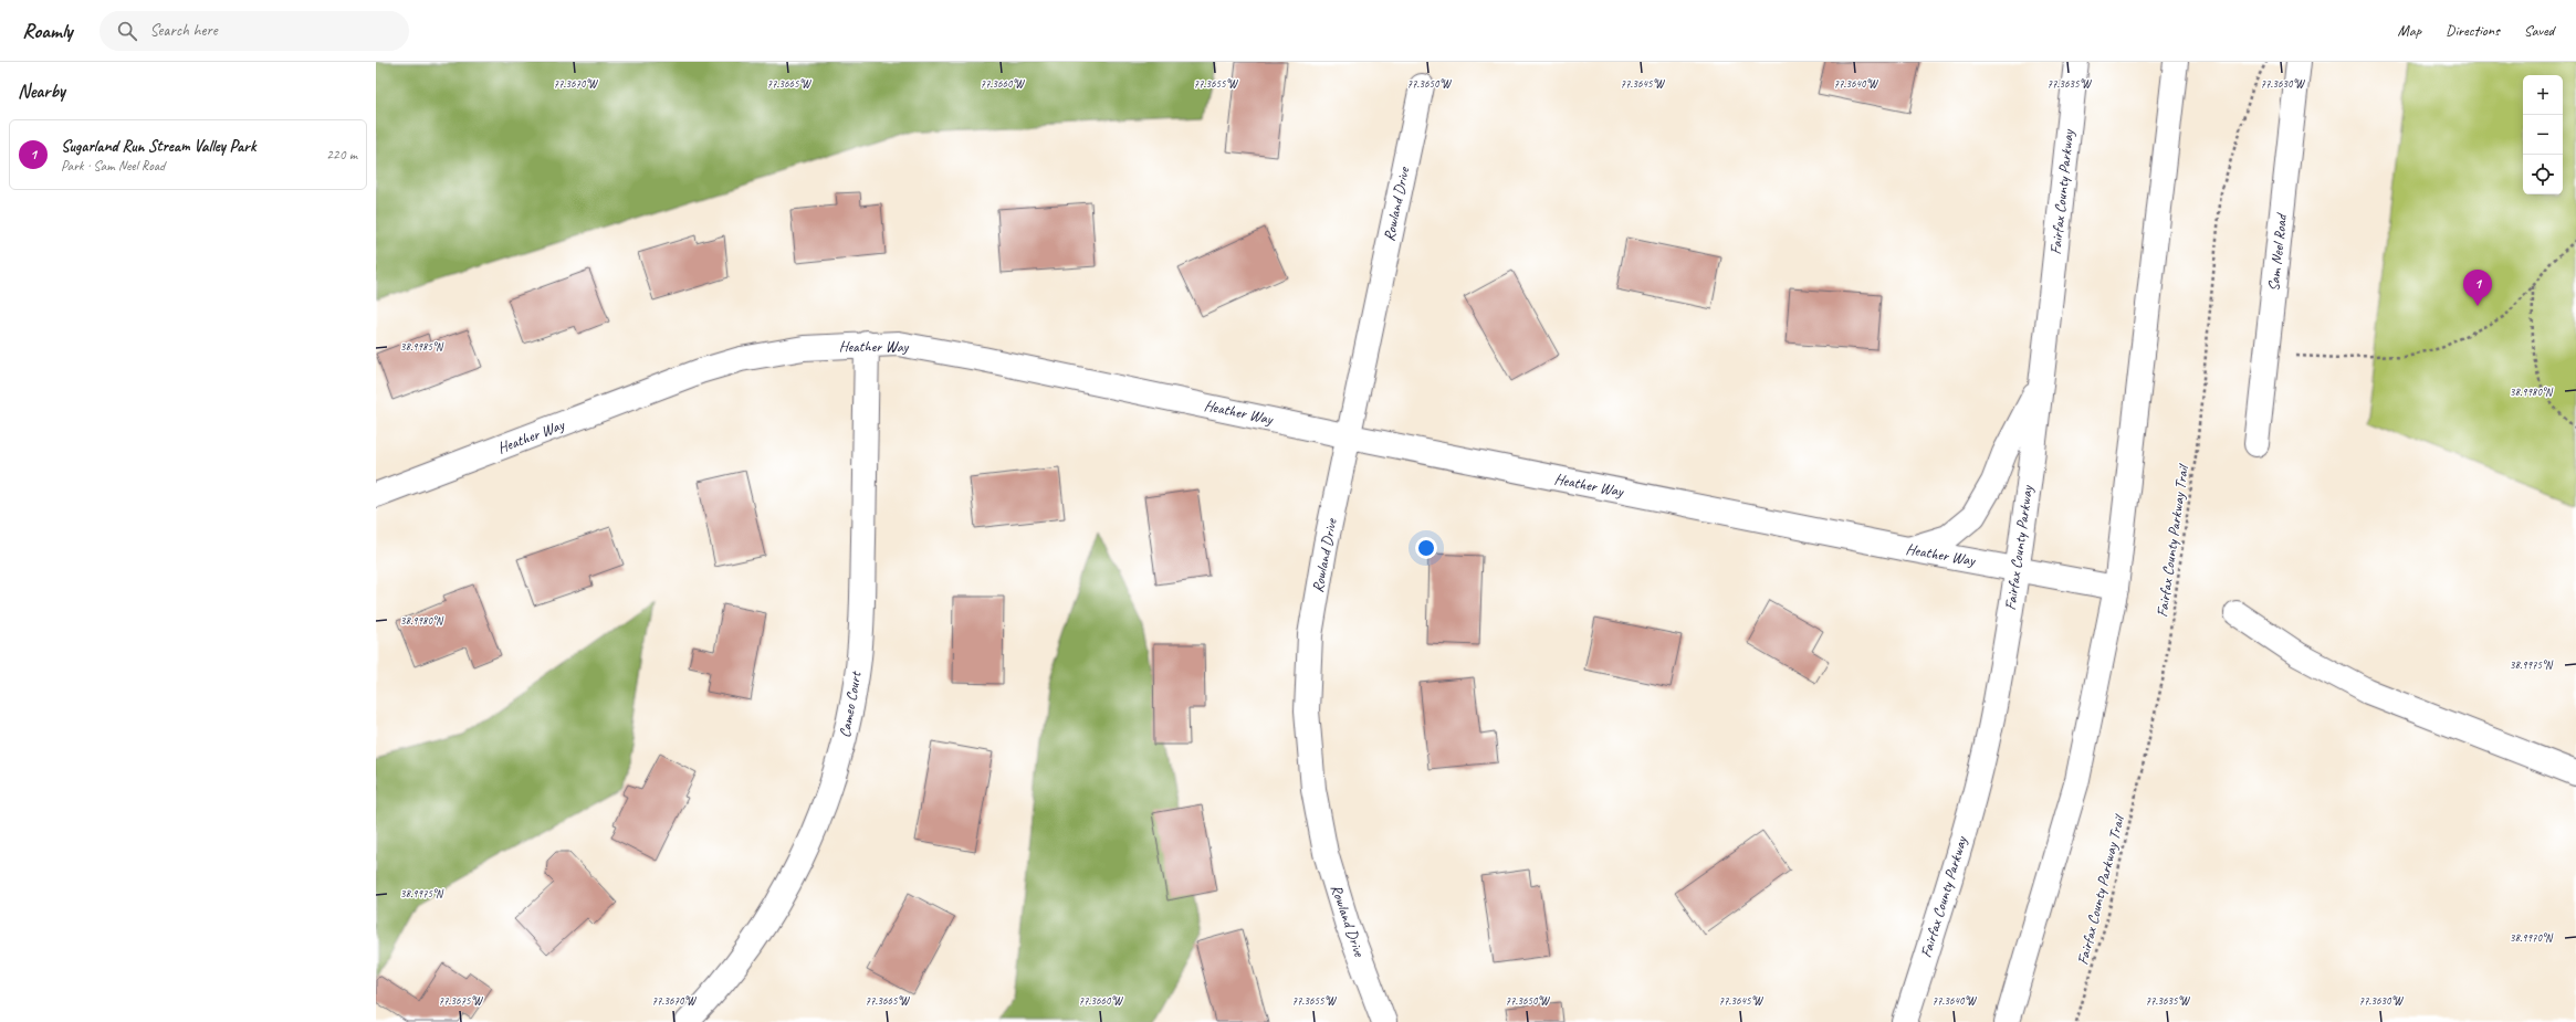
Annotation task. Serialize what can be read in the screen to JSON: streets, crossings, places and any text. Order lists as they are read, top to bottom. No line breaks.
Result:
{"streets":{"main road":["Fairfax County Parkway","Rowland Drive","Sam Neel Road","Heather Way","Cameo Court"],"path":["Fairfax County Parkway Trail"]},"crossings":[["Fairfax County Parkway","Heather Way"],["Rowland Drive","Heather Way"],["Heather Way","Cameo Court"]],"page":{"header":"Roamly","search":"Search here","nav":["Map","Directions","Saved"],"heading":"Nearby","map_buttons":["+","−"],"list":[{"mark":"1","name":"Sugarland Run Stream Valley Park","note":"Park · Sam Neel Road","value":"220 m"}],"pins":"1"},"coordinates":["77.3670°W","77.3665°W","77.3660°W","77.3655°W","77.3650°W","77.3645°W","77.3640°W","77.3635°W","77.3630°W","38.9985°N","38.9980°N","38.9975°N","38.9970°N","77.3675°W"]}
